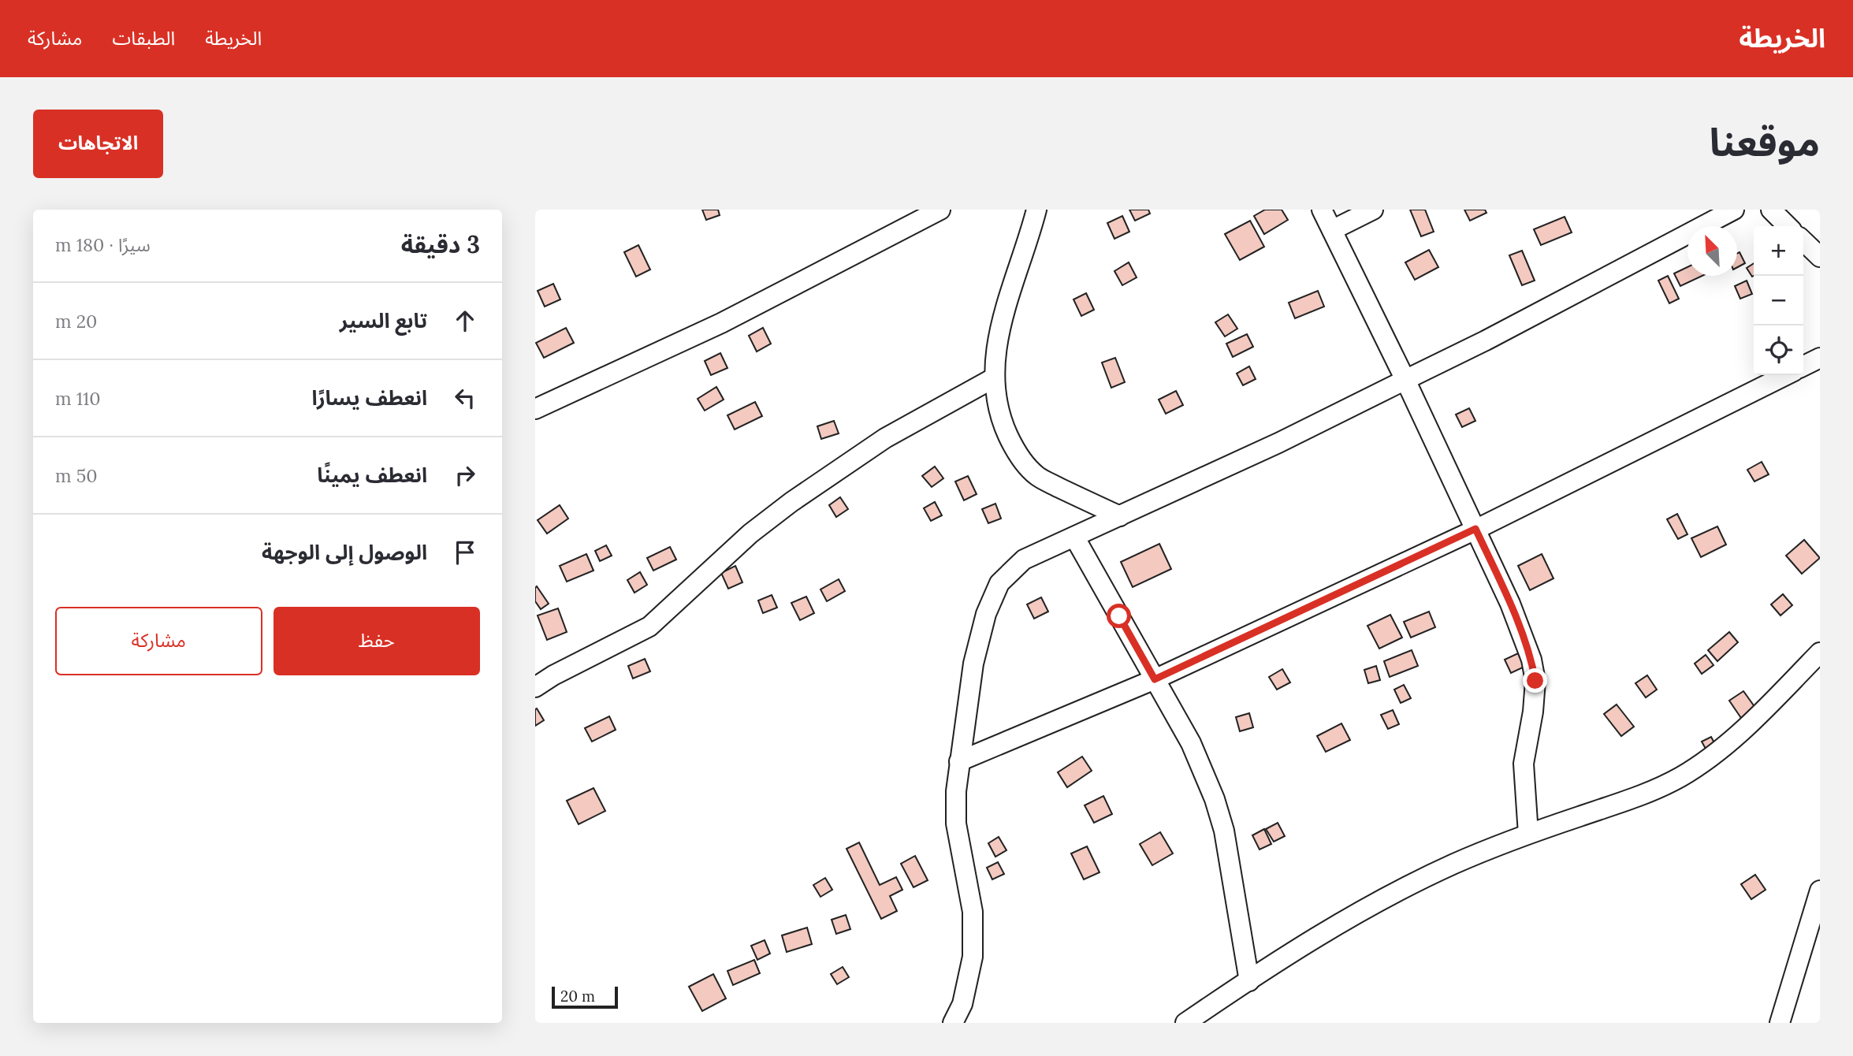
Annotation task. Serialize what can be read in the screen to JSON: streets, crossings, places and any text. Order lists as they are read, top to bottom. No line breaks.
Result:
{"scale_bar":"20 m","north":"top left","page":{"header":"الخريطة","nav":["الخريطة","الطبقات","مشاركة"],"title":"موقعنا","buttons":["الاتجاهات",["حفظ","مشاركة"]],"heading":["3 دقيقة","سيرًا · 180 m"],"map_buttons":["+","−"],"list":[["تابع السير","20 m"],["انعطف يسارًا","110 m"],["انعطف يمينًا","50 m"],"الوصول إلى الوجهة"],"scale":"20 m"}}
